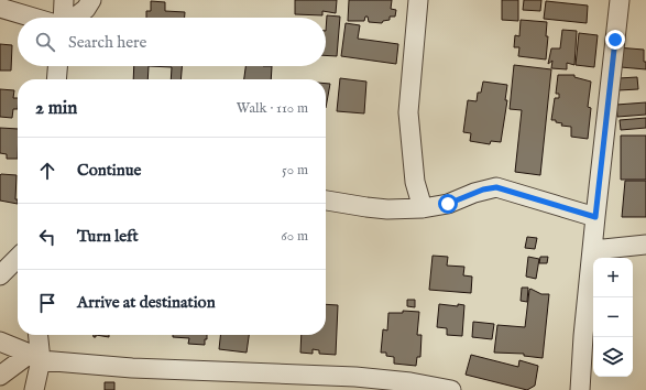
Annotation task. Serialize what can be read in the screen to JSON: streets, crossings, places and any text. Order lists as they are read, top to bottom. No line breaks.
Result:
{"page":{"search":"Search here","heading":["2 min","Walk · 110 m"],"list":[["Continue","50 m"],["Turn left","60 m"],"Arrive at destination"],"map_buttons":["+","−"]}}
